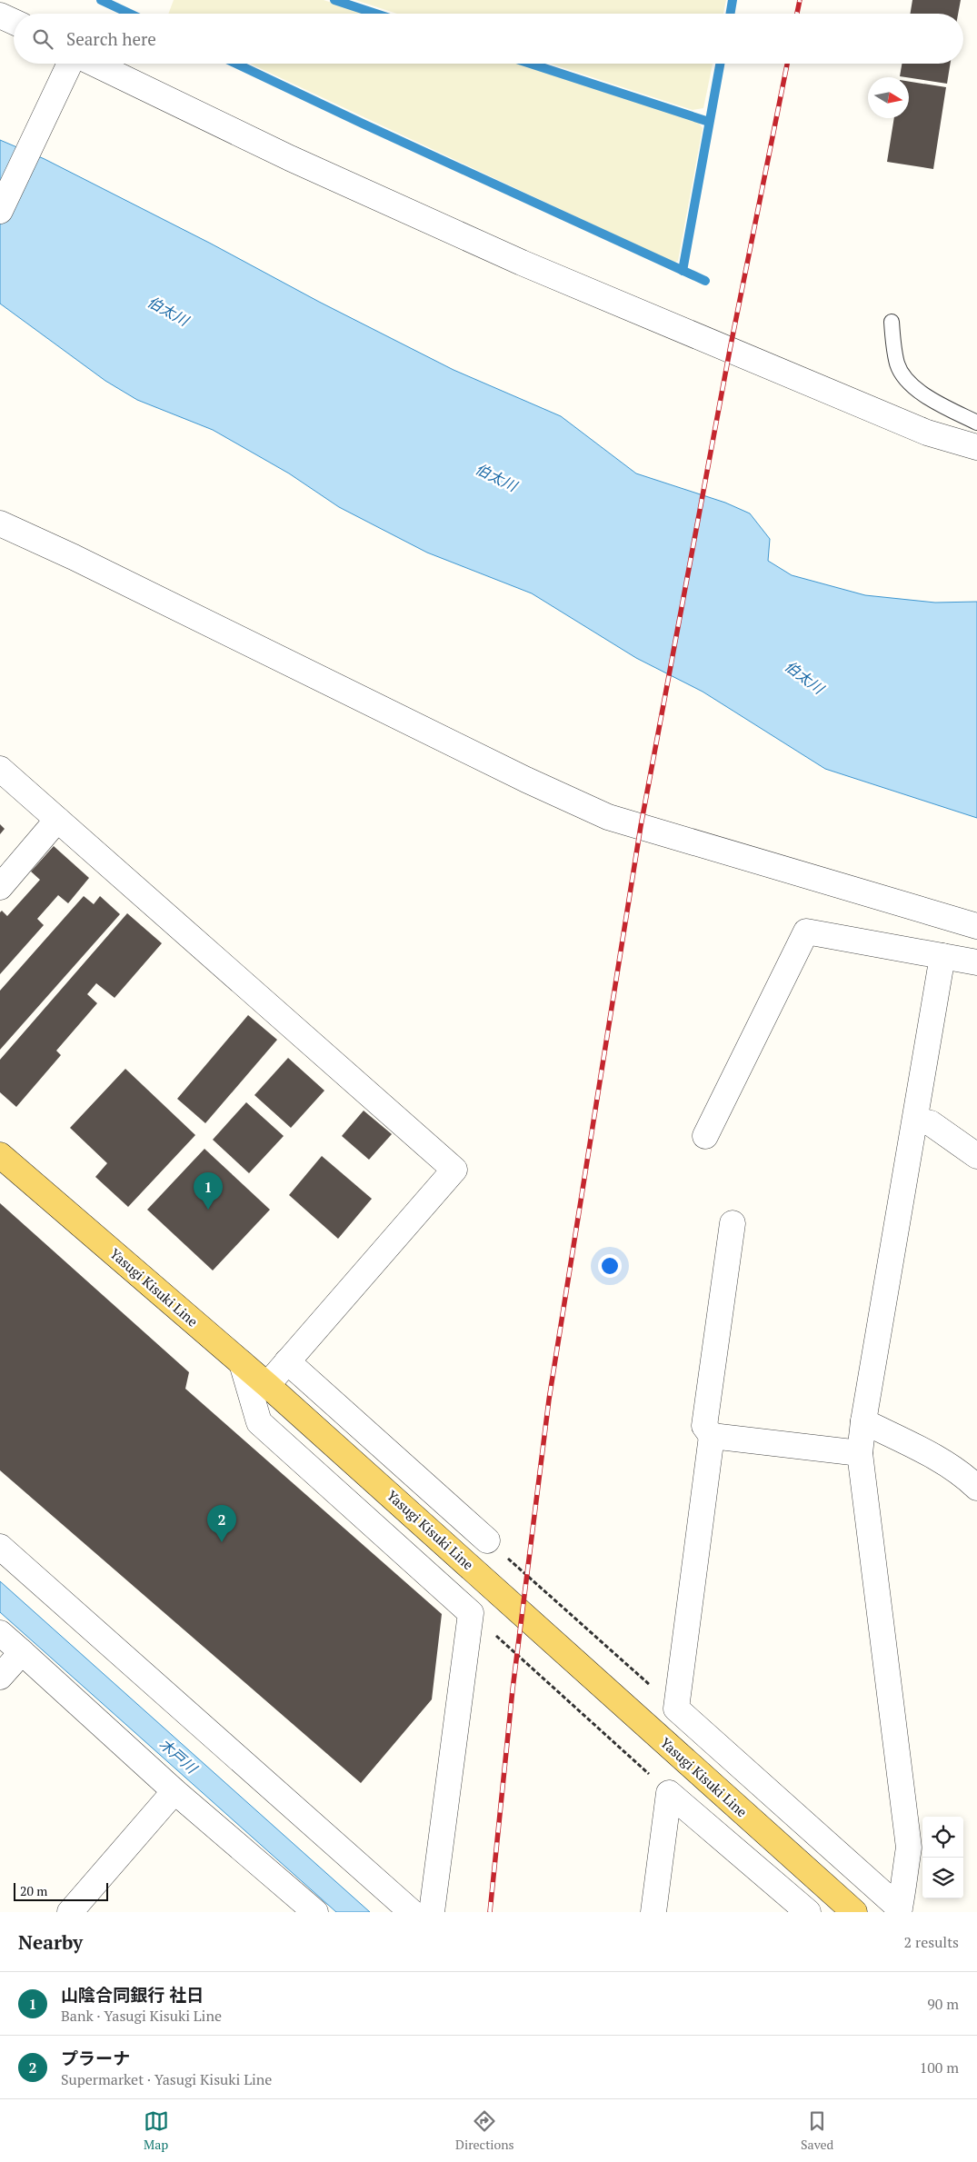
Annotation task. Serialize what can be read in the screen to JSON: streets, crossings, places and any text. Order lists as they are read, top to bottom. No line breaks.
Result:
{"streets":{"main road":["Yasugi Kisuki Line"]},"water":["伯太川","木戸川"],"scale_bar":"20 m","north":"right","page":{"search":"Search here","pins":["1","2"],"scale":"20 m","heading":["Nearby","2 results"],"list":[{"mark":"1","name":"山陰合同銀行 社日","note":"Bank · Yasugi Kisuki Line","value":"90 m"},{"mark":"2","name":"プラーナ","note":"Supermarket · Yasugi Kisuki Line","value":"100 m"}],"nav":["Map","Directions","Saved"]}}
